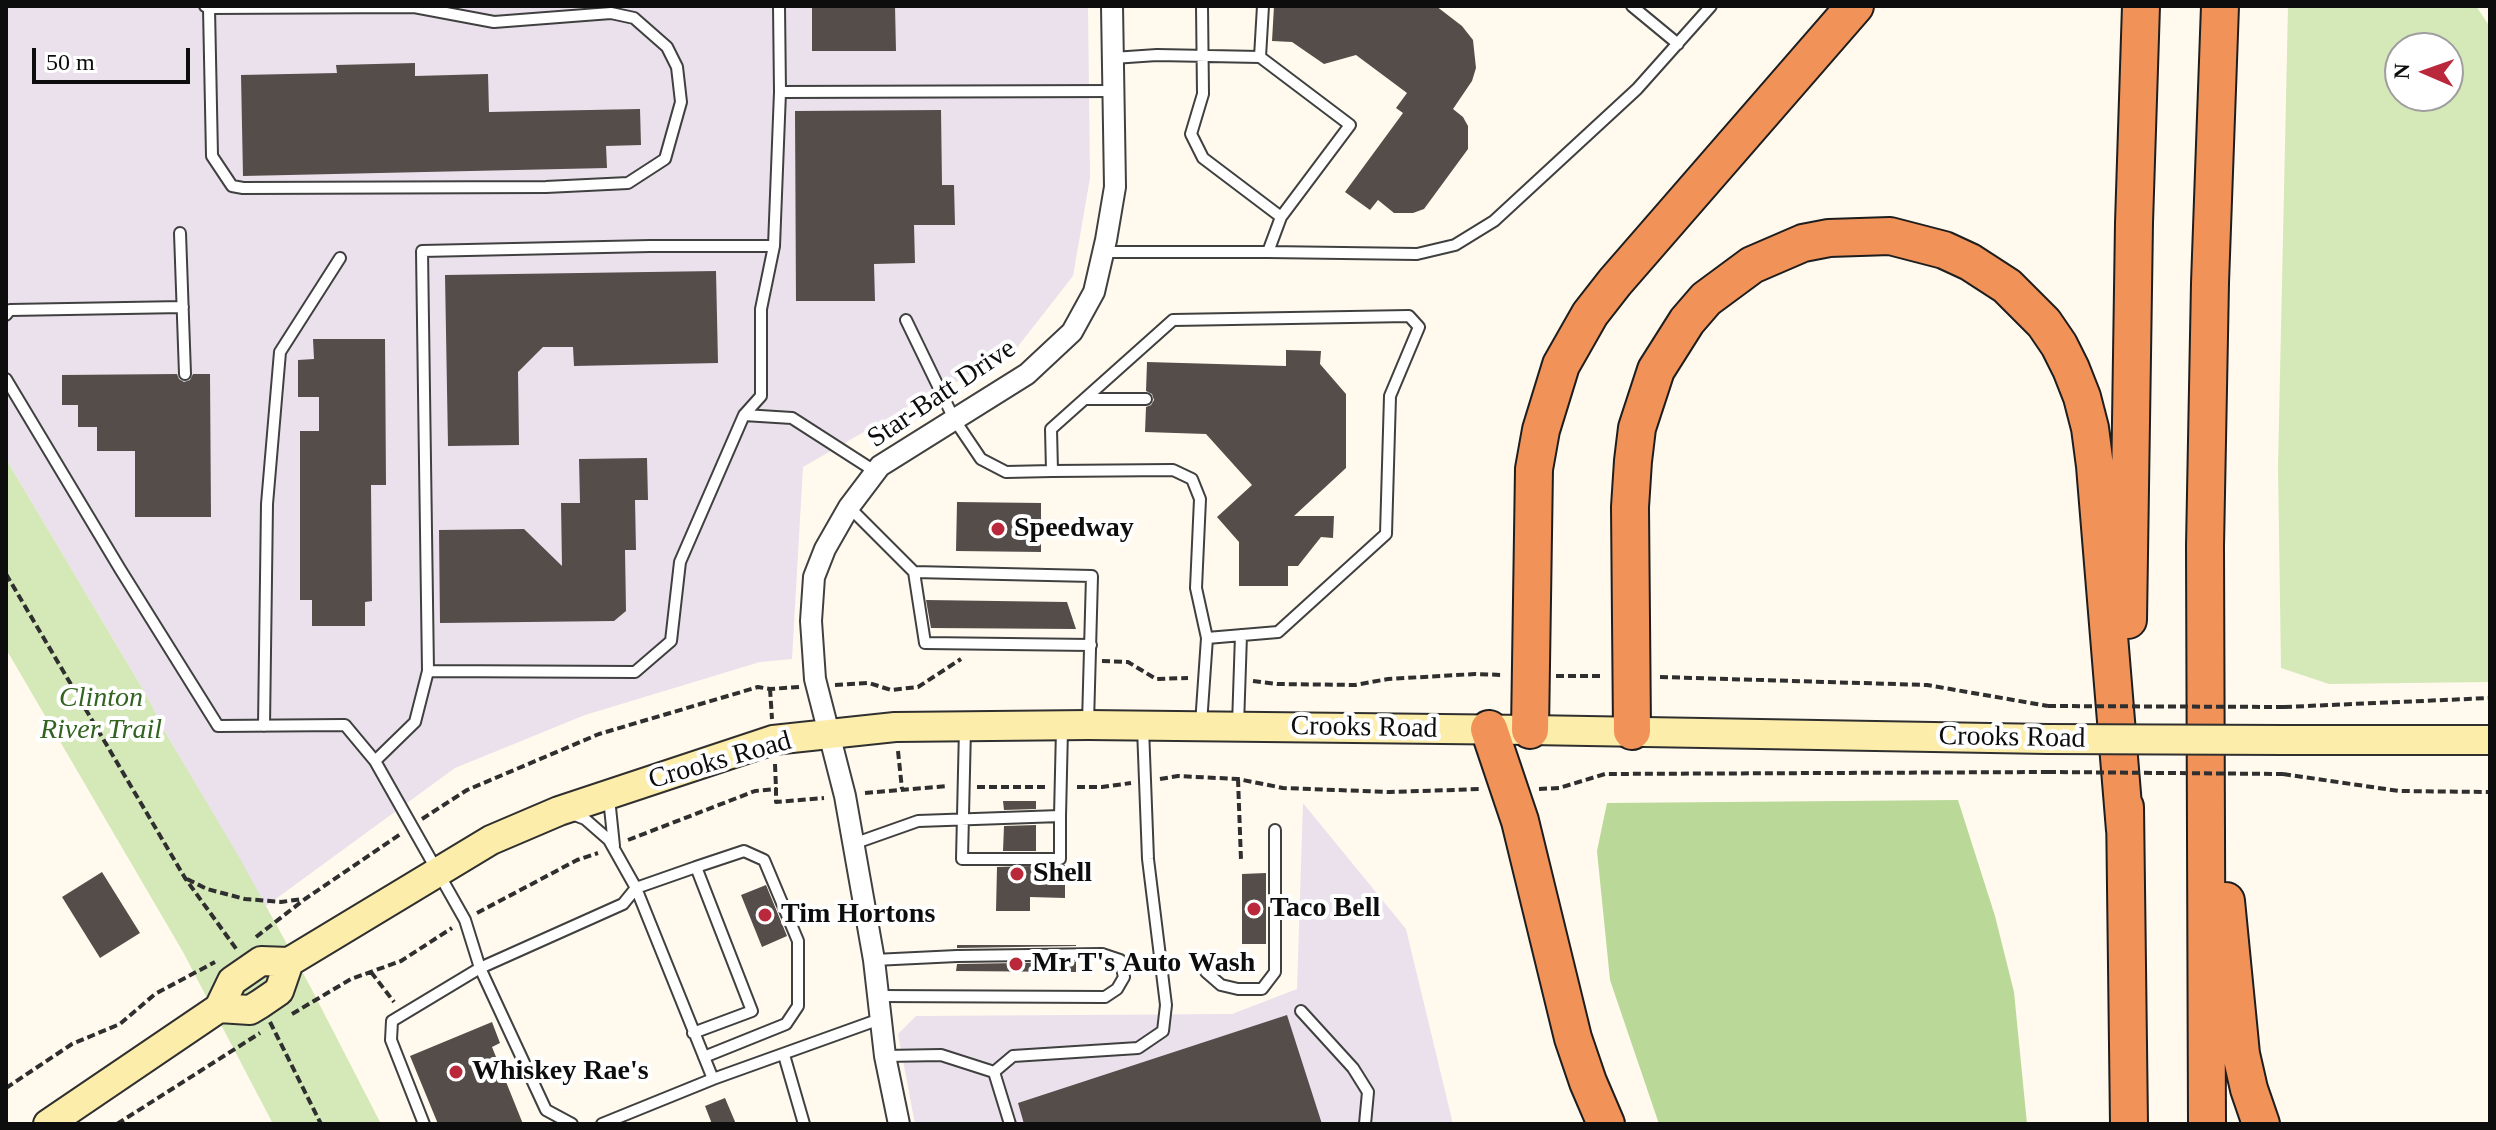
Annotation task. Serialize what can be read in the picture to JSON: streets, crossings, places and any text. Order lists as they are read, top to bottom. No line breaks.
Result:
{"streets":{"main road":["Crooks Road"],"street":["Star-Batt Drive"]},"crossings":[["Star-Batt Drive","Crooks Road"]],"parks":["Clinton River Trail"],"places":["Speedway","Shell","Taco Bell","Tim Hortons","Mr T's Auto Wash","Whiskey Rae's"],"scale_bar":"50 m","north":"left"}
